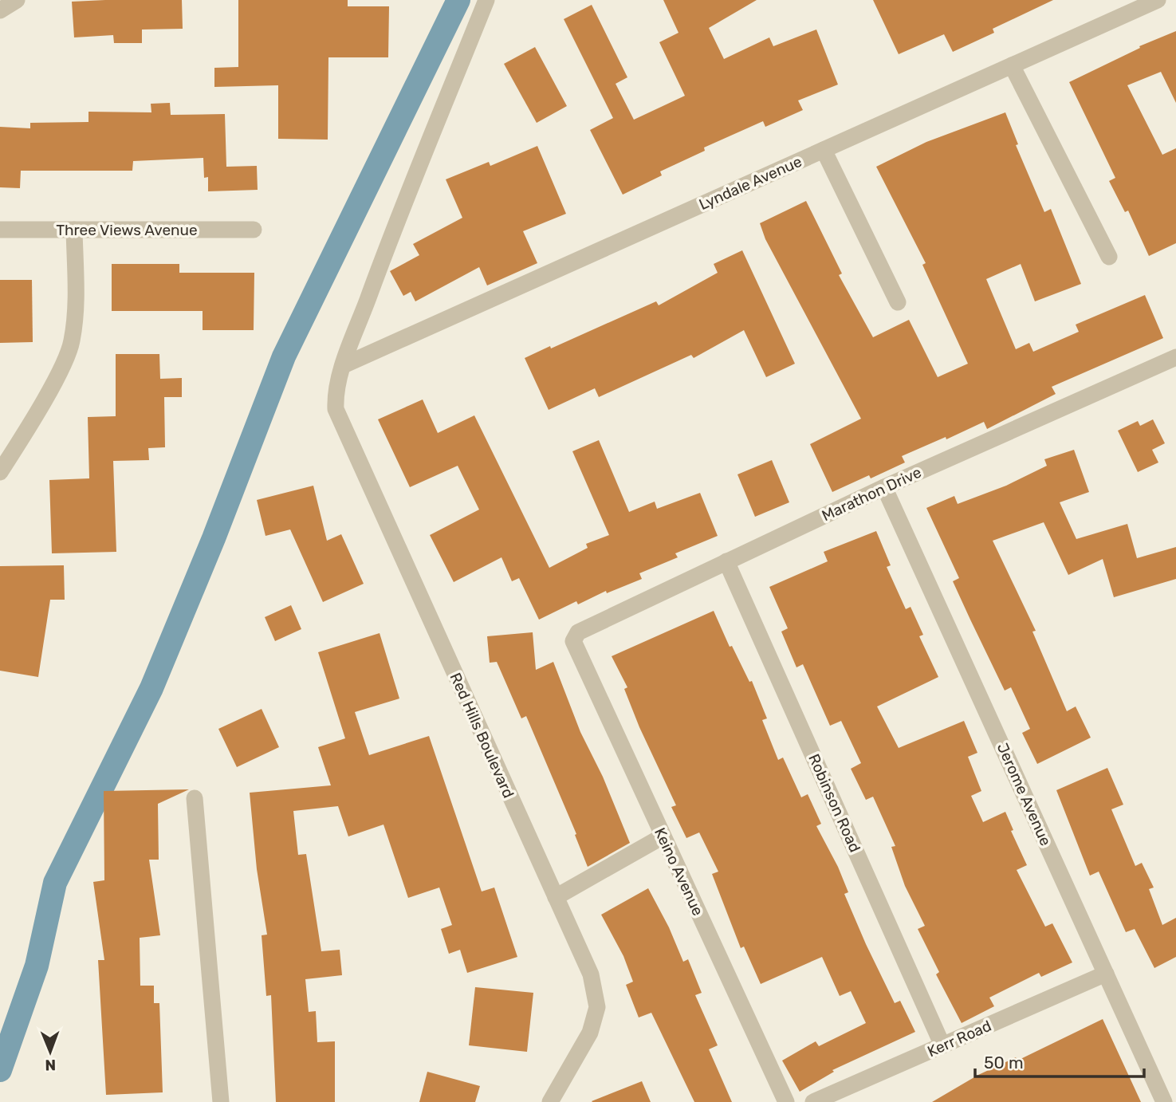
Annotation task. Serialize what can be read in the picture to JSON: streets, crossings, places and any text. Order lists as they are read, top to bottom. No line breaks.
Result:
{"streets":{"street":["Lyndale Avenue","Three Views Avenue","Marathon Drive","Red Hills Boulevard","Jerome Avenue","Robinson Road","Keino Avenue","Kerr Road"]},"crossings":[["Lyndale Avenue","Red Hills Boulevard"],["Marathon Drive","Jerome Avenue"],["Marathon Drive","Robinson Road"],["Marathon Drive","Keino Avenue"],["Jerome Avenue","Kerr Road"],["Robinson Road","Kerr Road"]],"scale_bar":"50 m","north":"bottom"}
